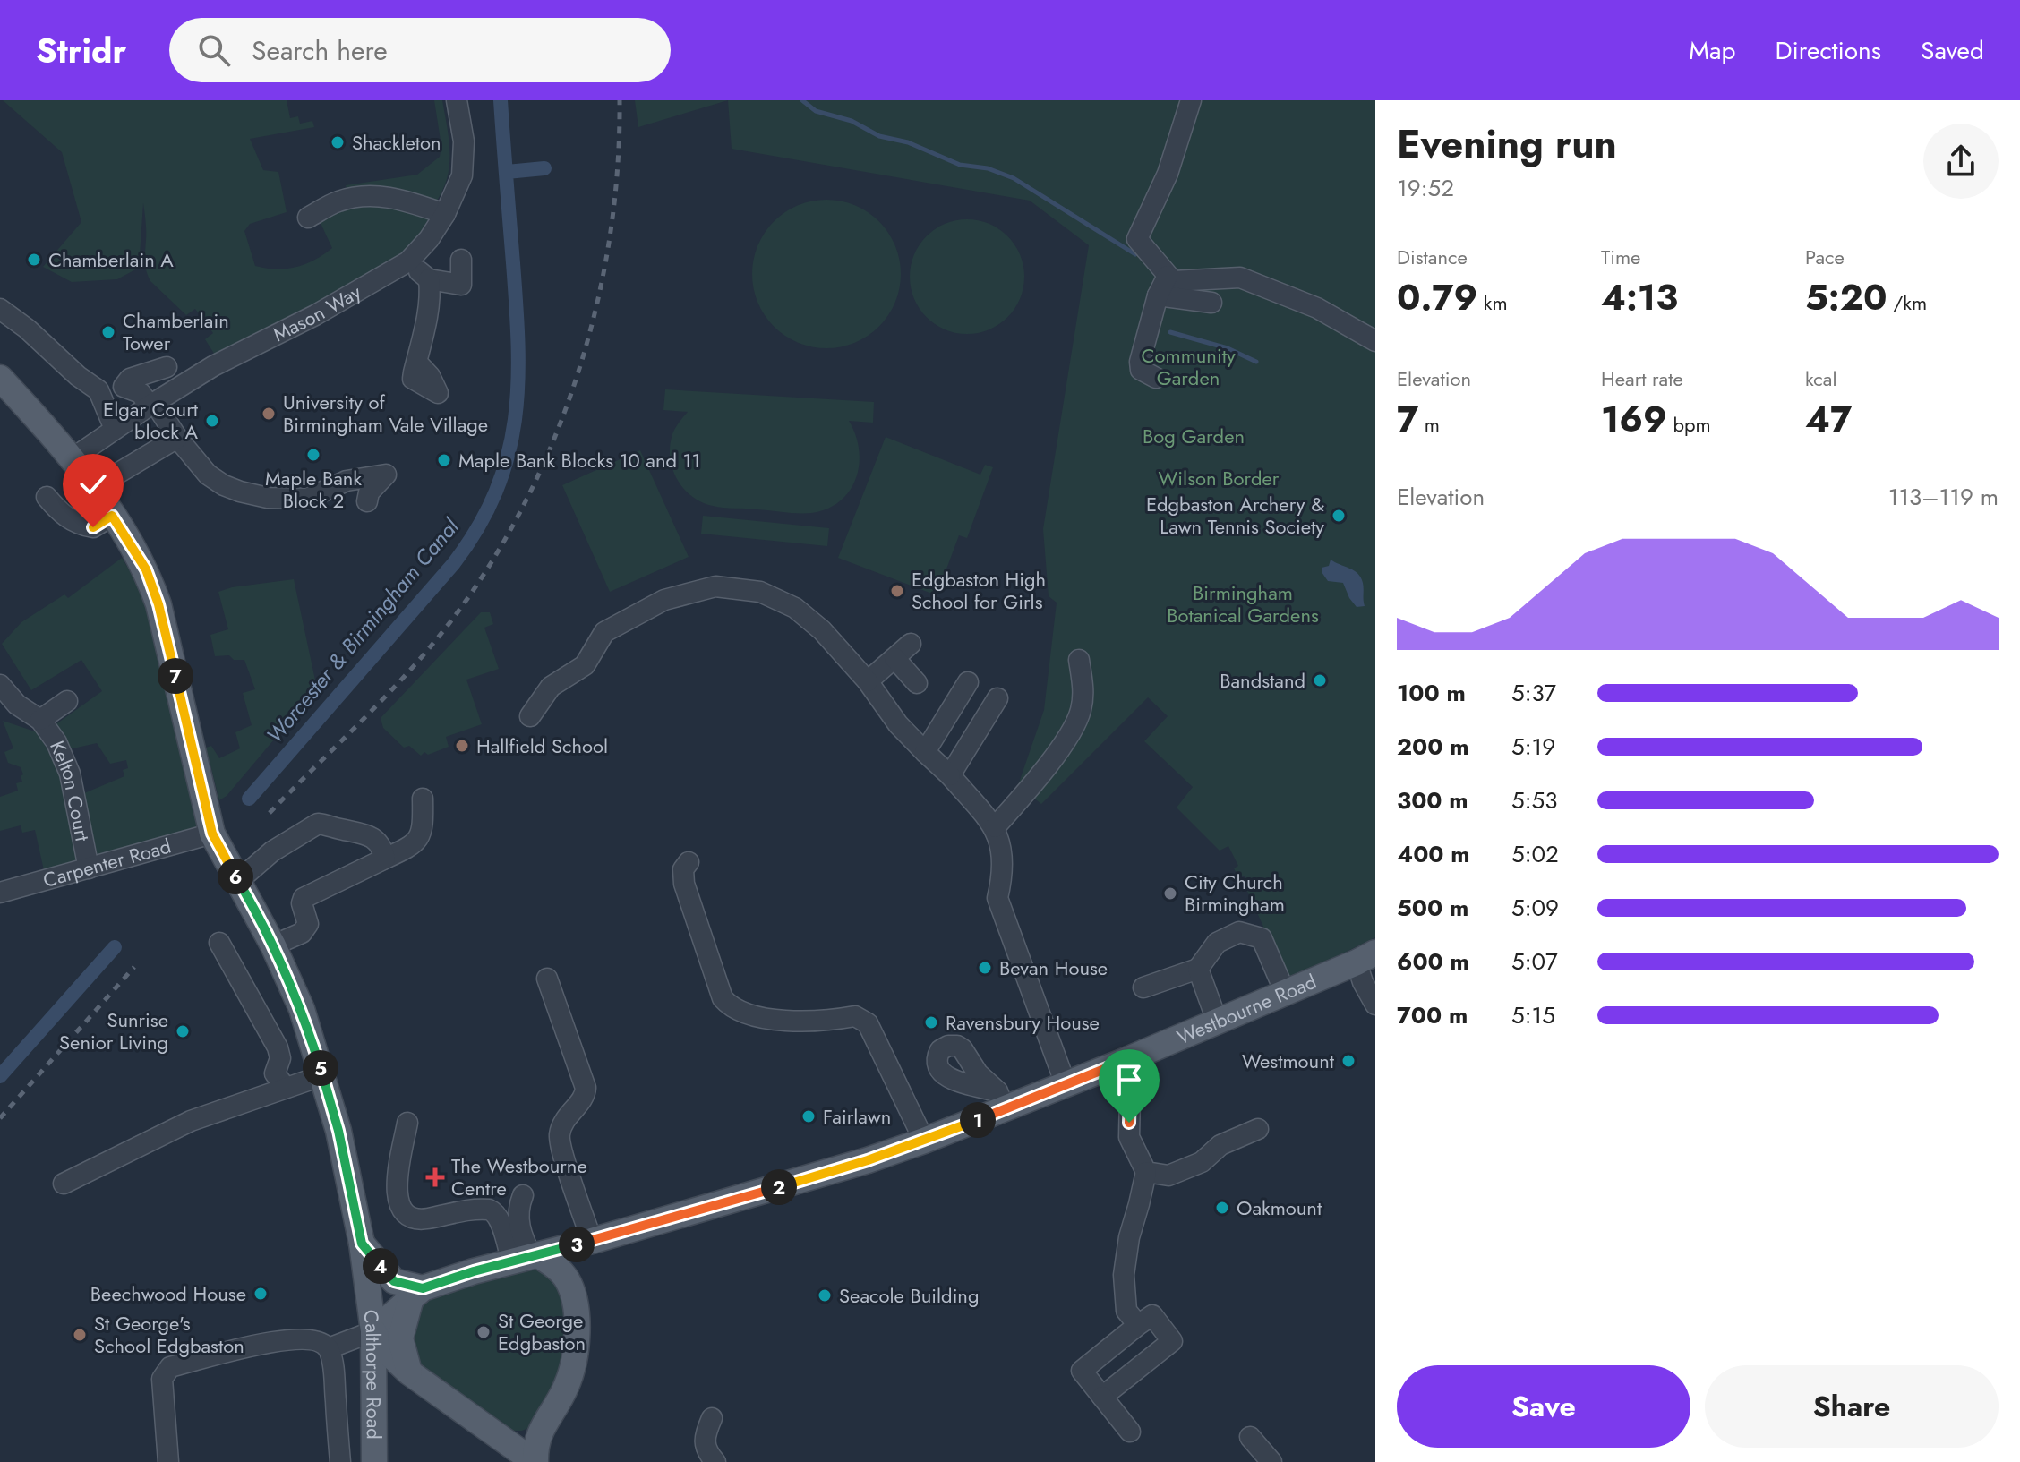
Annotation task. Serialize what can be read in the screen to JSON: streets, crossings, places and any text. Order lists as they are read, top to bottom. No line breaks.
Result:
{"streets":{"main road":["Westbourne Road","Calthorpe Road"],"street":["Mason Way","Kelton Court","Carpenter Road"]},"crossings":[["Mason Way","Calthorpe Road"],["Kelton Court","Carpenter Road"],["Carpenter Road","Calthorpe Road"]],"water":["Worcester & Birmingham Canal"],"parks":["Community Garden","Bog Garden","Wilson Border","Birmingham Botanical Gardens"],"places":{"other":["Shackleton","Chamberlain A","Chamberlain Tower","University of Birmingham Vale Village","Elgar Court block A","Maple Bank Block 2","Maple Bank Blocks 10 and 11","Edgbaston Archery & Lawn Tennis Society","Edgbaston High School for Girls","Bandstand","Hallfield School","City Church Birmingham","Bevan House","Ravensbury House","Sunrise Senior Living","Westmount","Fairlawn","Oakmount","Beechwood House","Seacole Building","St George Edgbaston","St George's School Edgbaston"],"health":["The Westbourne Centre"]},"page":{"header":"Stridr","search":"Search here","nav":["Map","Directions","Saved"],"heading":["Evening run","19:52"],"stats":[["Distance","0.79 km"],["Time","4:13"],["Pace","5:20 /km"],["Elevation","7 m"],["Heart rate","169 bpm"],["kcal","47"]],"chart":["Elevation","113–119 m"],"pins":["7","6","5","1","2","3","4"],"list":[{"name":"100 m","note":"5:37"},{"name":"200 m","note":"5:19"},{"name":"300 m","note":"5:53"},{"name":"400 m","note":"5:02"},{"name":"500 m","note":"5:09"},{"name":"600 m","note":"5:07"},{"name":"700 m","note":"5:15"}],"buttons":["Save","Share"]}}
